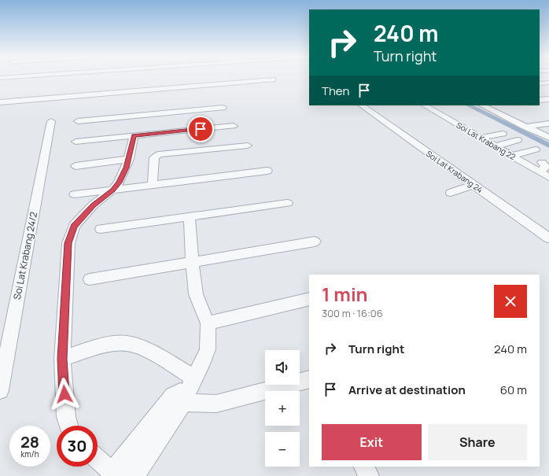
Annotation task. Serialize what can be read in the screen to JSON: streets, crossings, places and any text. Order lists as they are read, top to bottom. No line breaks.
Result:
{"streets":{"street":["Soi Lat Krabang 22","Soi Lat Krabang 24","Soi Lat Krabang 24/2"]},"page":{"turn":["240 m","Turn right"],"then":"Then","heading":["1 min","300 m · 16:06"],"list":[{"name":"Turn right","value":"240 m"},{"name":"Arrive at destination","value":"60 m"}],"map_buttons":["+","−"],"buttons":["Exit","Share"],"speed":"28 km/h","limit":"30"}}
